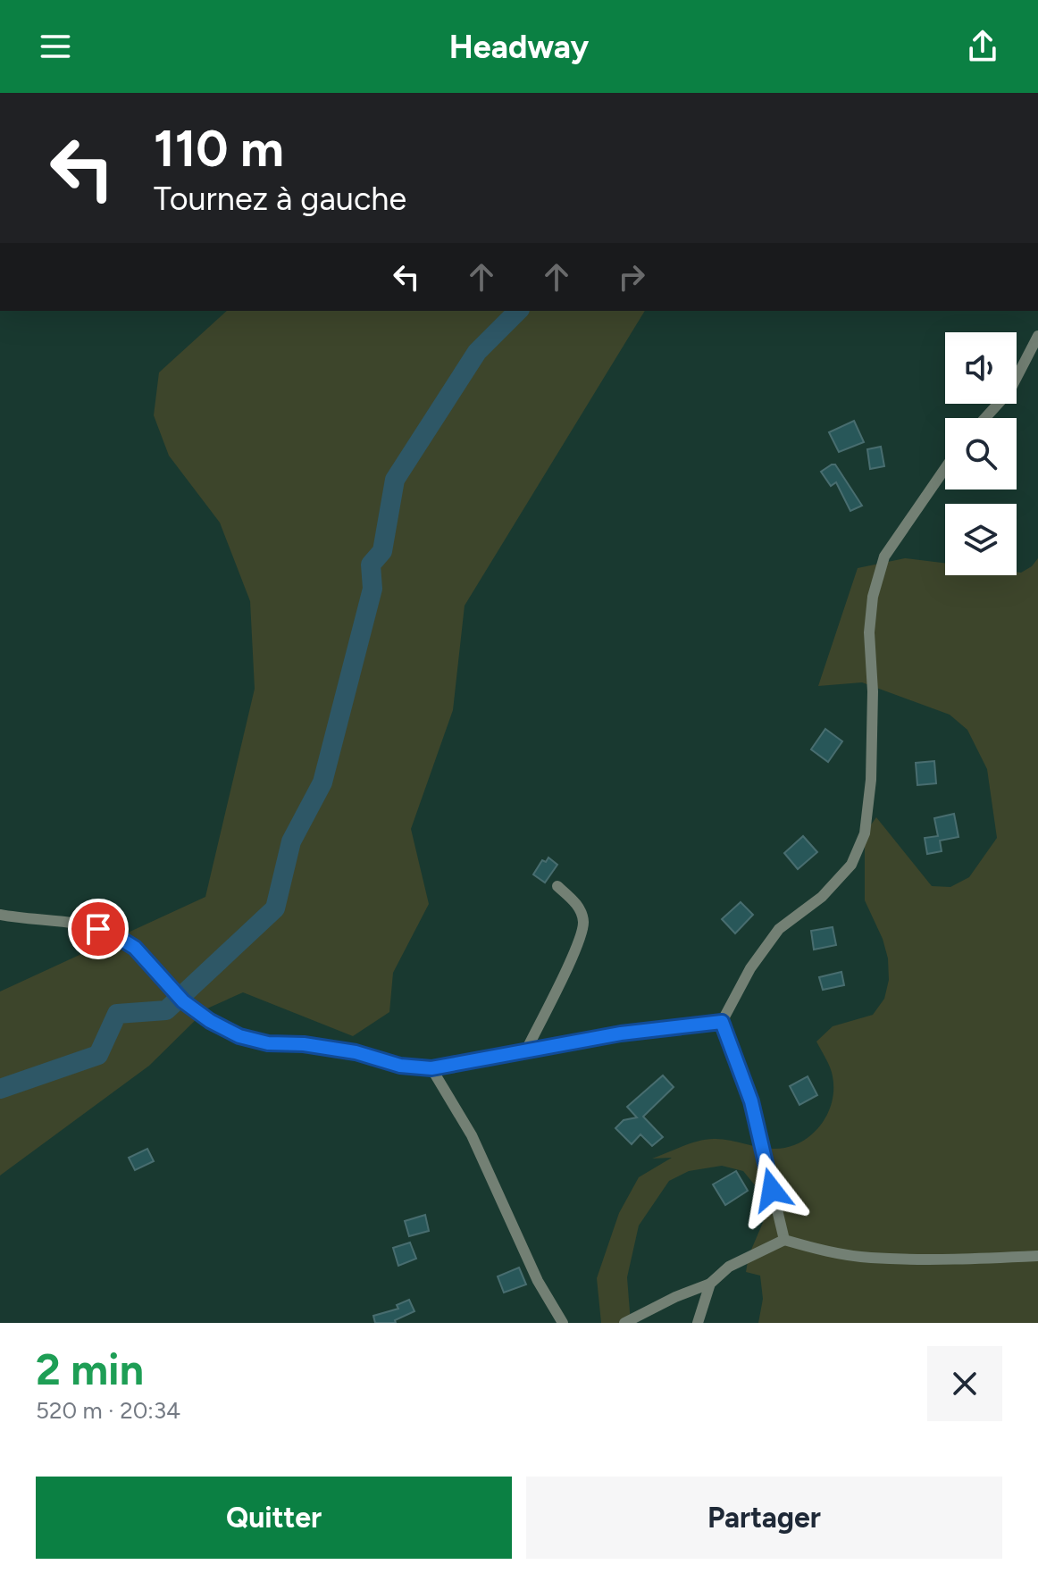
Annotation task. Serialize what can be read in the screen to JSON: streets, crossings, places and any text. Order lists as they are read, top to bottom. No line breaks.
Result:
{"page":{"header":"Headway","turn":["110 m","Tournez à gauche"],"heading":["2 min","520 m · 20:34"],"buttons":["Quitter","Partager"]}}
